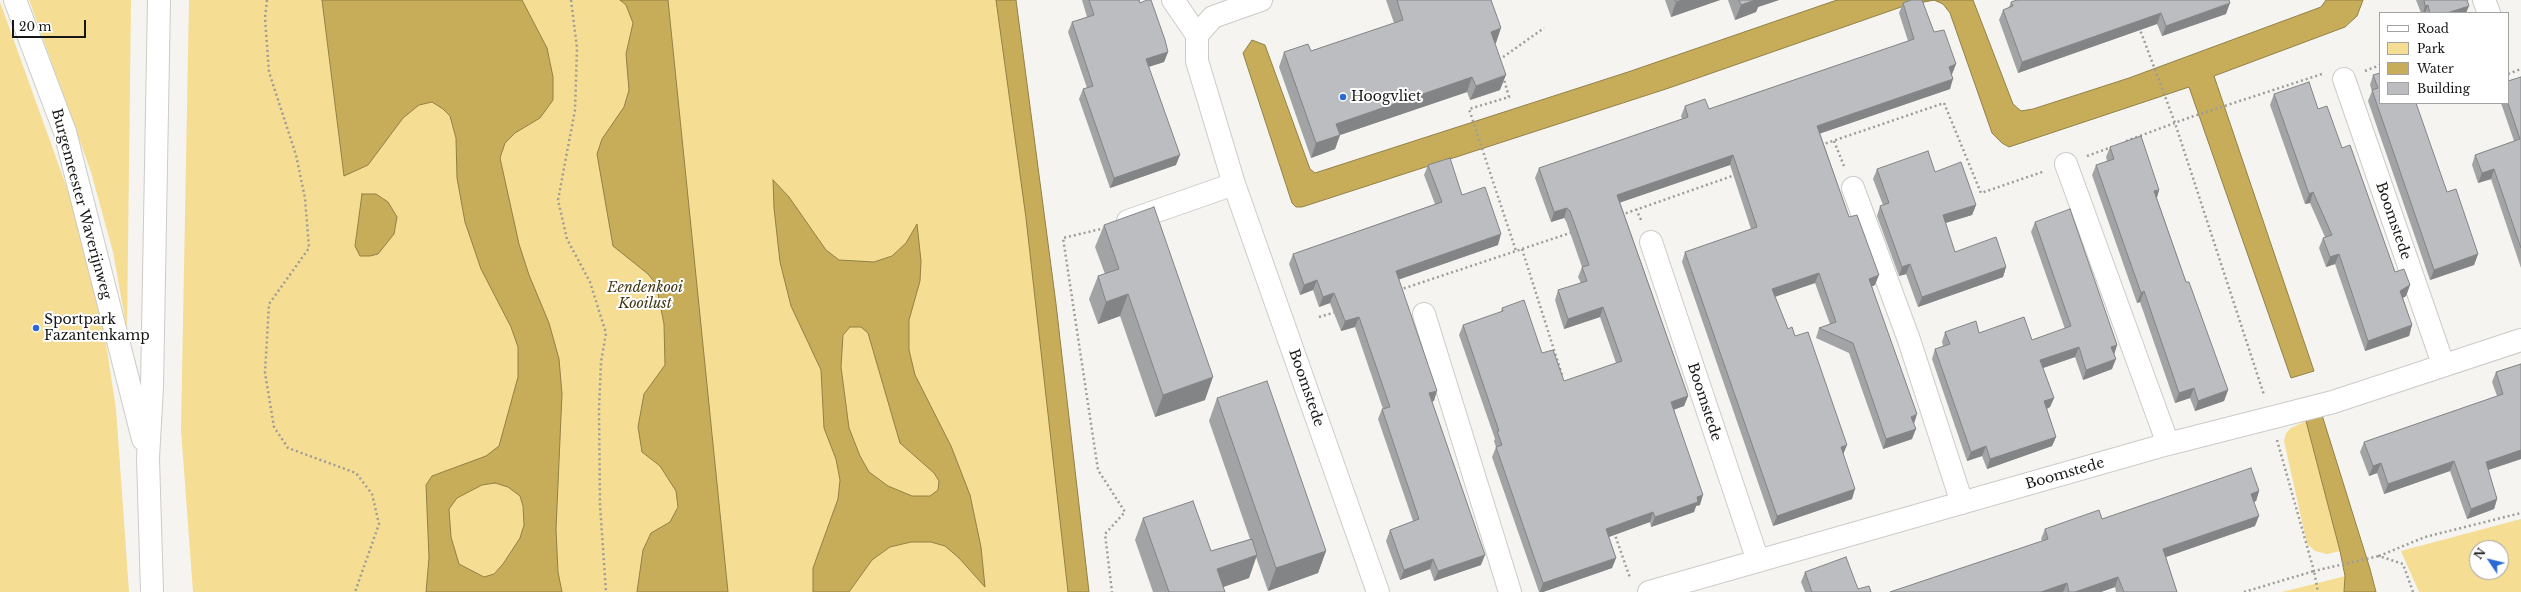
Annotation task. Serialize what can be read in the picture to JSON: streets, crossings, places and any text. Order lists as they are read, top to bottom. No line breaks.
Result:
{"streets":{"street":["Burgemeester Waverijnweg","Boomstede"]},"parks":["Eendenkooi Kooilust"],"places":["Hoogvliet","Sportpark Fazantenkamp"],"legend":["Road","Park","Water","Building"],"scale_bar":"20 m","north":"top left"}
